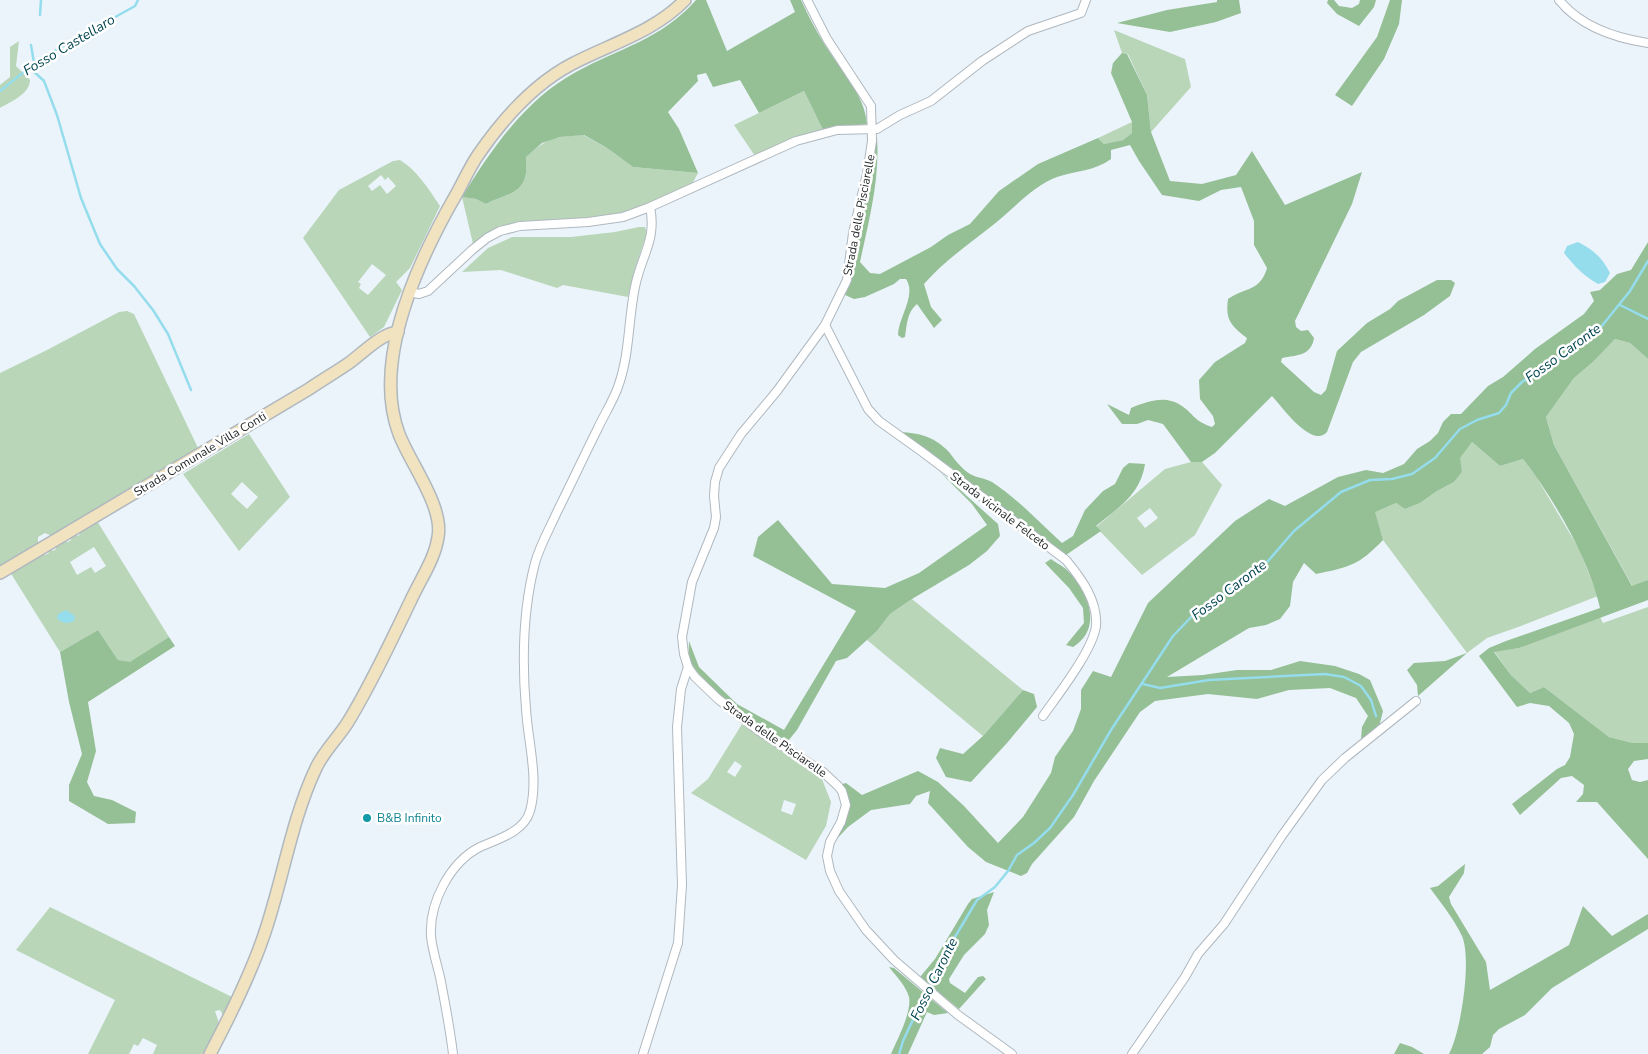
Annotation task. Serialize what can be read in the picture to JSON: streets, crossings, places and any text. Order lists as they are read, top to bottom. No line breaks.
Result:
{"streets":{"main road":["Strada Comunale Villa Conti"],"street":["Strada delle Pisciarelle","Strada vicinale Felceto"]},"crossings":[["Strada delle Pisciarelle","Strada vicinale Felceto"]],"water":["Fosso Castellaro","Fosso Caronte"],"places":["B&B Infinito"]}
